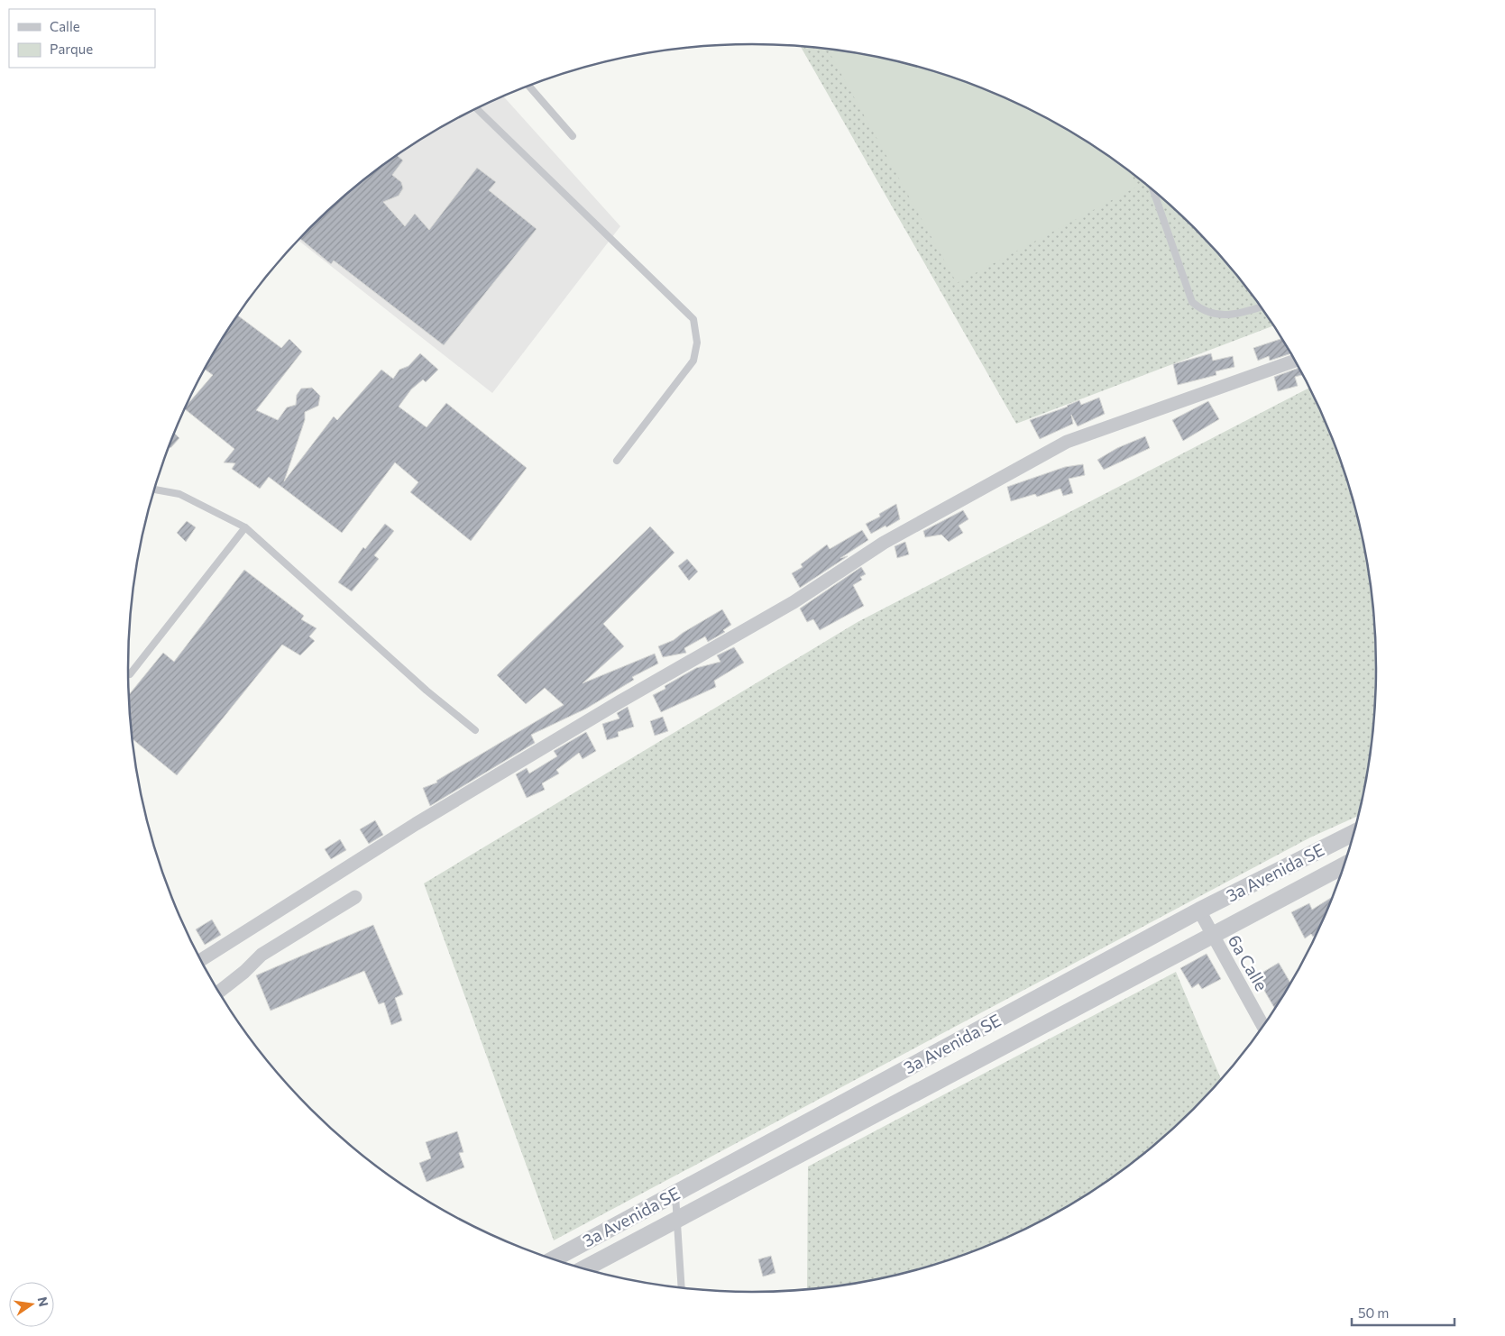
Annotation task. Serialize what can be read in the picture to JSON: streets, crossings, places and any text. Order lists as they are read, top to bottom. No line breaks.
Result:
{"streets":{"street":["3a Avenida SE","6a Calle"]},"crossings":[["3a Avenida SE","6a Calle"]],"legend":["Calle","Parque"],"scale_bar":"50 m","north":"right"}
